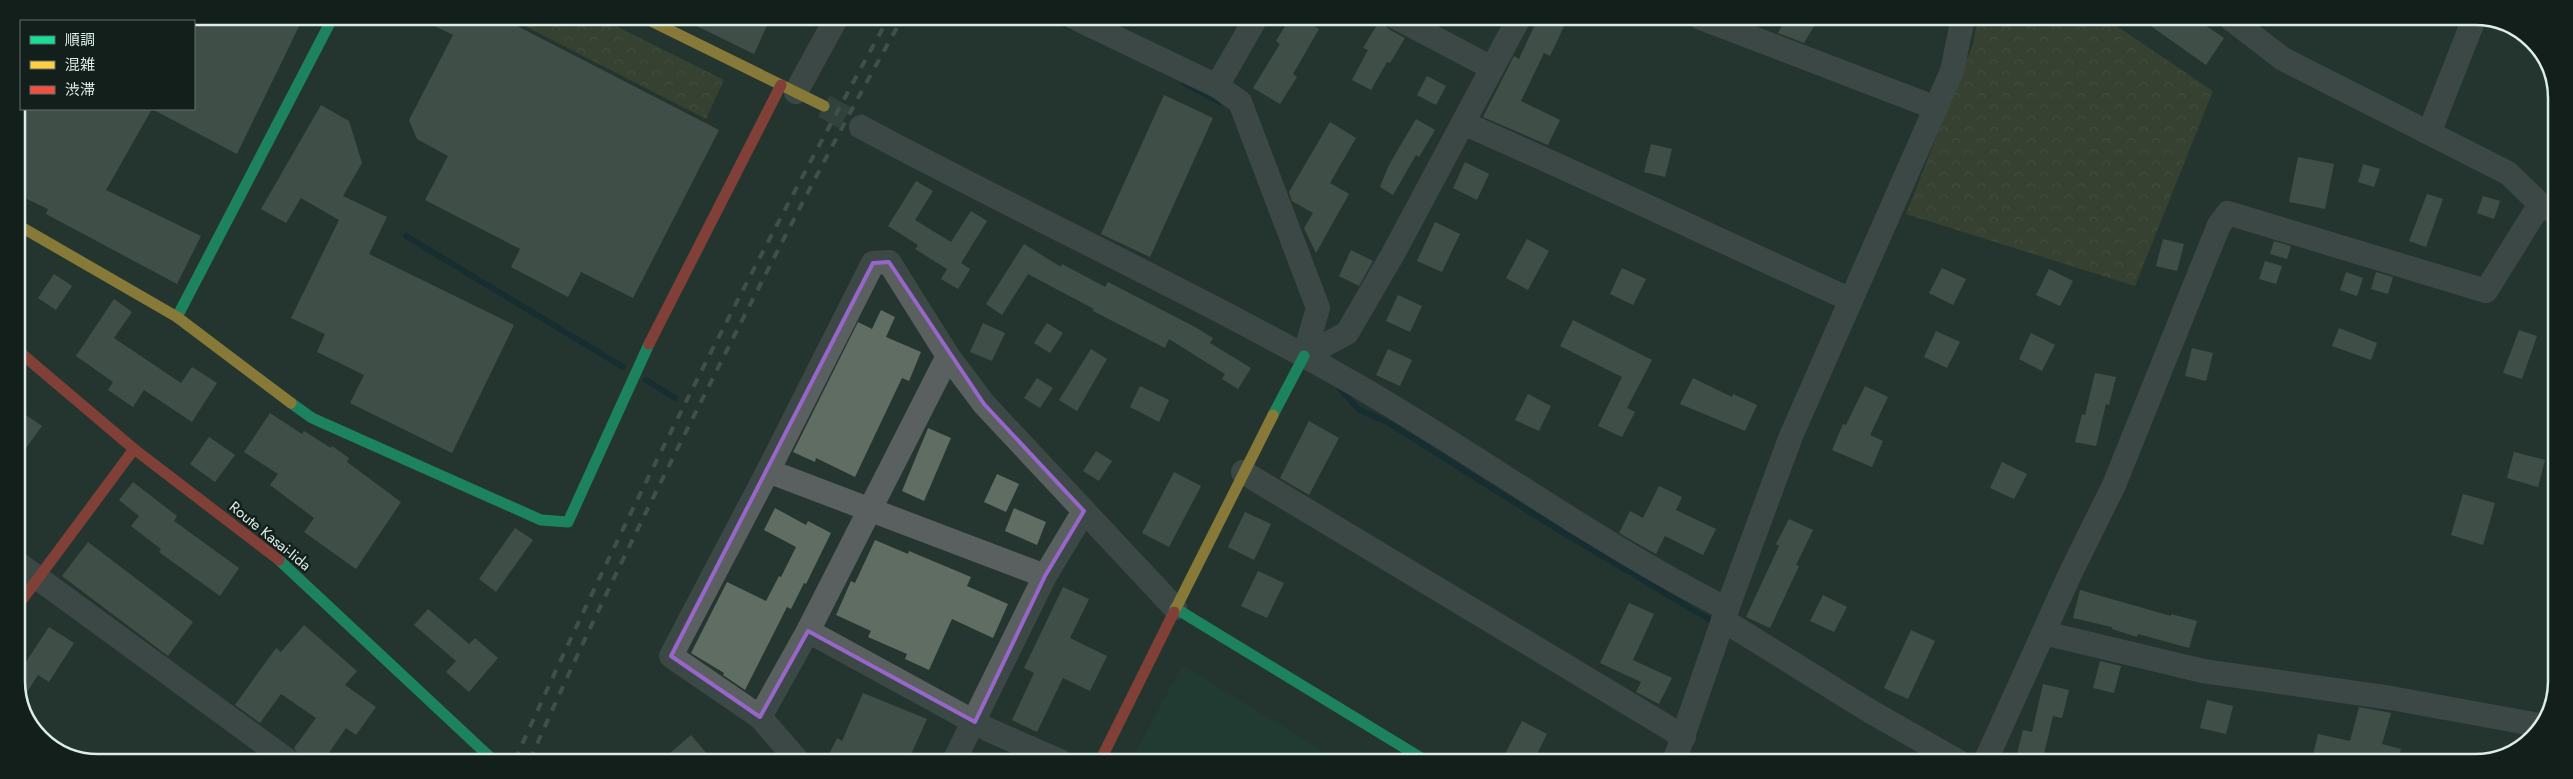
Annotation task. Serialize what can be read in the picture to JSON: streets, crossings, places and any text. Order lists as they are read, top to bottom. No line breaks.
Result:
{"streets":{"street":["Route Kasai-Iida"]},"legend":["順調","混雑","渋滞"]}
